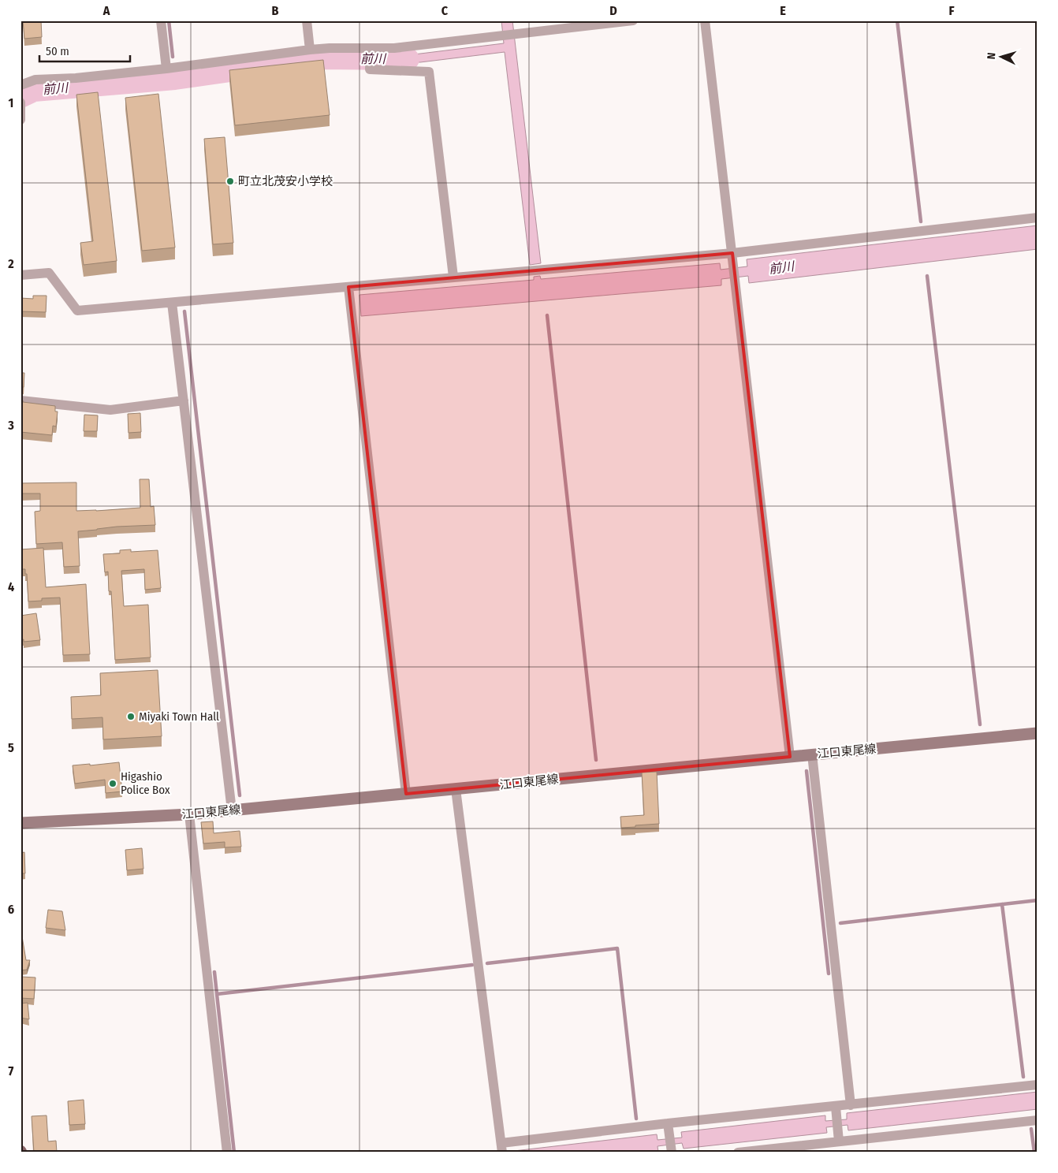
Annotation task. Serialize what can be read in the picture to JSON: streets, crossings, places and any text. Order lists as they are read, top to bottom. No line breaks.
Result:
{"streets":{"main road":["江口東尾線"]},"water":["前川"],"places":["町立北茂安小学校","Miyaki Town Hall","Higashio Police Box"],"scale_bar":"50 m","north":"left","grid":{"columns":["A","B","C","D","E","F"],"rows":["1","2","3","4","5","6","7"]}}
